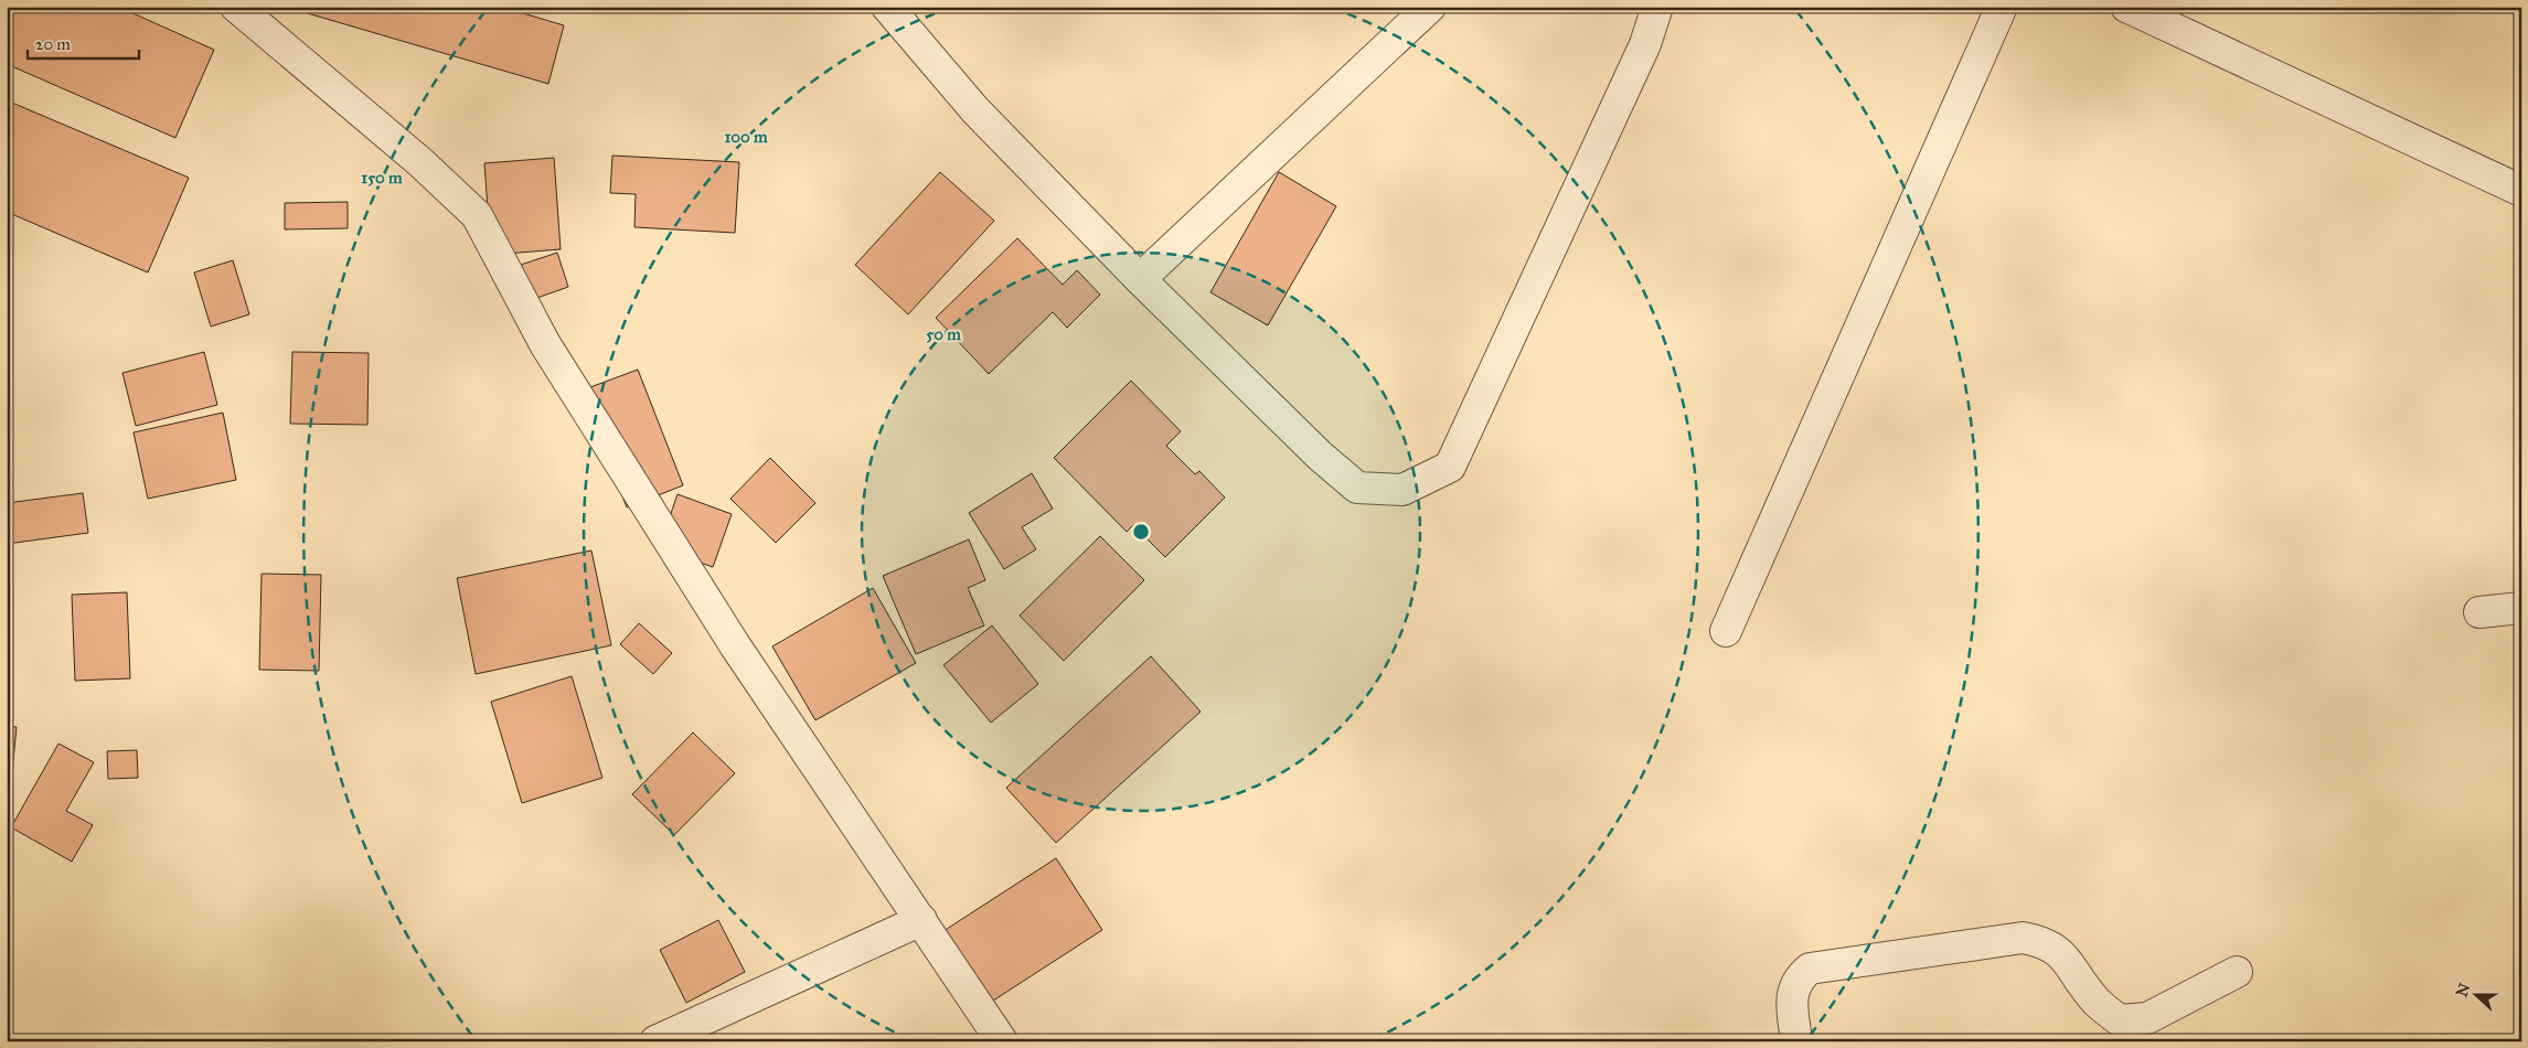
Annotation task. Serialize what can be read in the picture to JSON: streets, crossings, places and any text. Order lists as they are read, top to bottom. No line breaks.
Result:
{"scale_bar":"20 m","north":"left","rings":["100 m","150 m","50 m"]}
